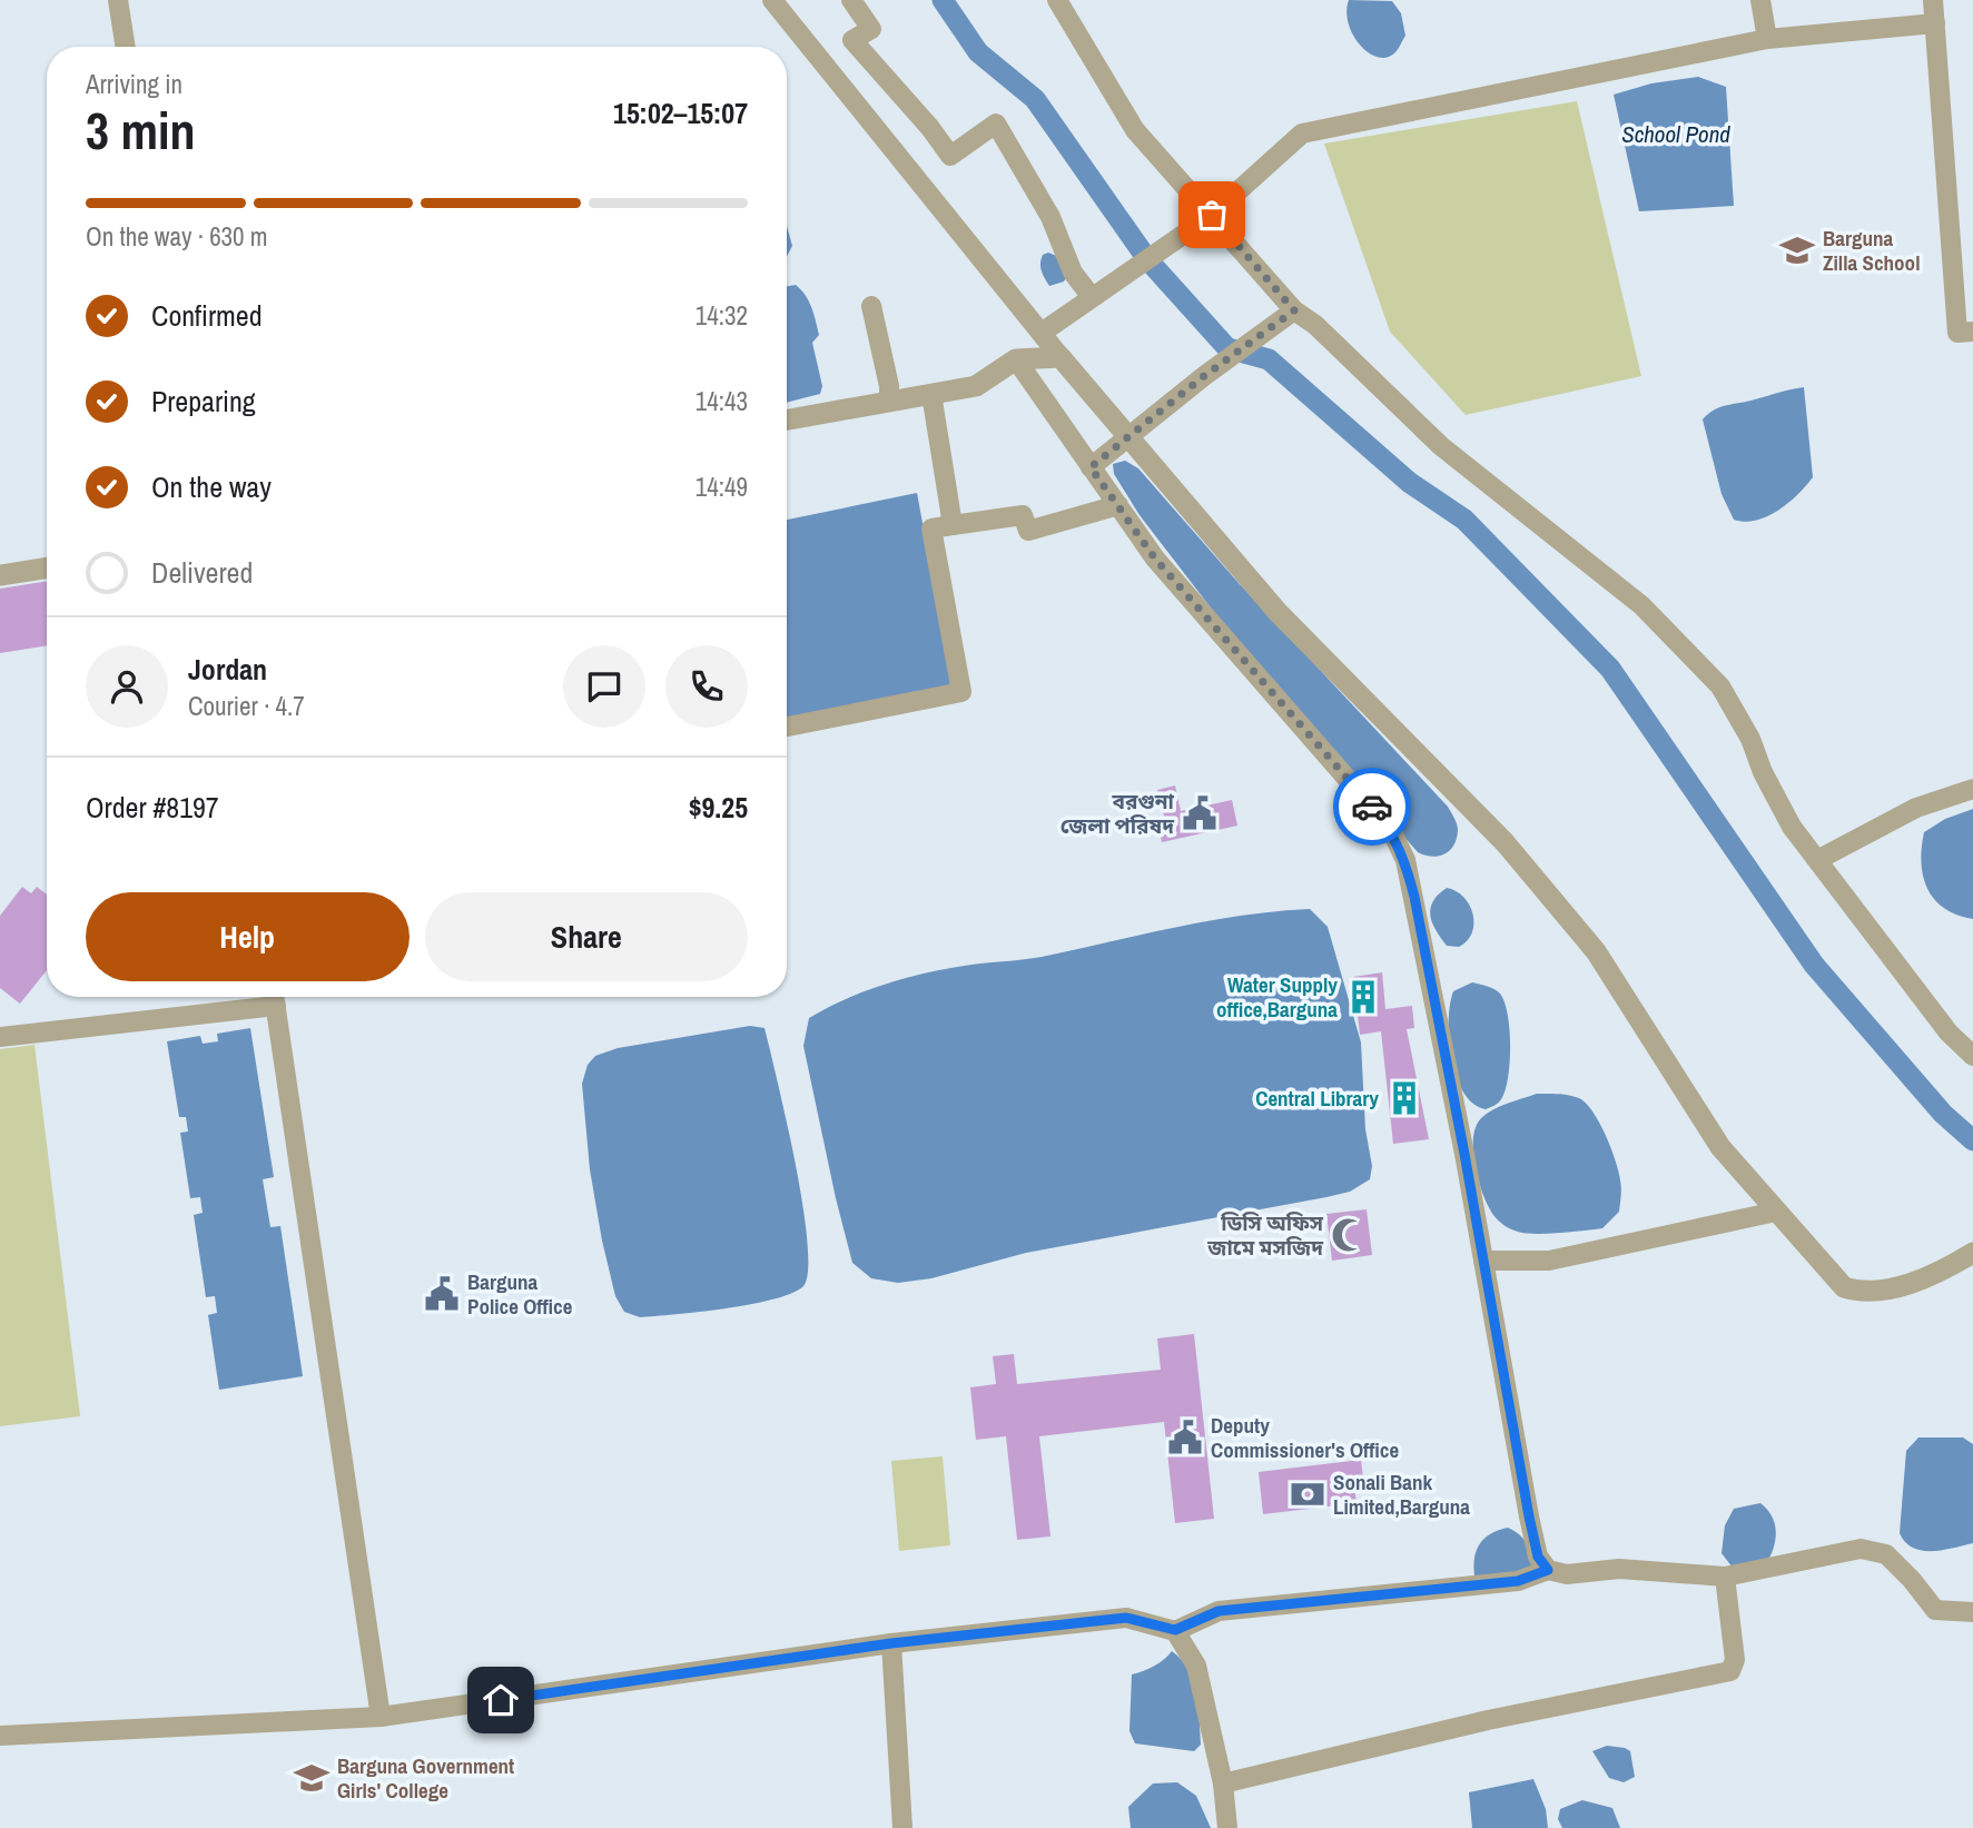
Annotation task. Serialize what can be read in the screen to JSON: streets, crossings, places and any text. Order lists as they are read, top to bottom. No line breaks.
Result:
{"water":["School Pond"],"places":{"school or university":["Barguna Zilla School","Barguna Government Girls' College"],"public building":["বরগুনা জেলা পরিষদ","Barguna Police Office","Deputy Commissioner's Office"],"building":["Water Supply office,Barguna","Central Library"],"mosque":["ডিসি অফিস জামে মসজিদ"],"bank":["Sonali Bank Limited,Barguna"]},"page":{"heading":["3 min","Arriving in","15:02–15:07"],"panel":["Jordan","Courier · 4.7","Order #8197","$9.25"],"bar":"On the way · 630 m","list":[["Confirmed","14:32"],["Preparing","14:43"],["On the way","14:49"],"Delivered"],"buttons":["Help","Share"]}}
